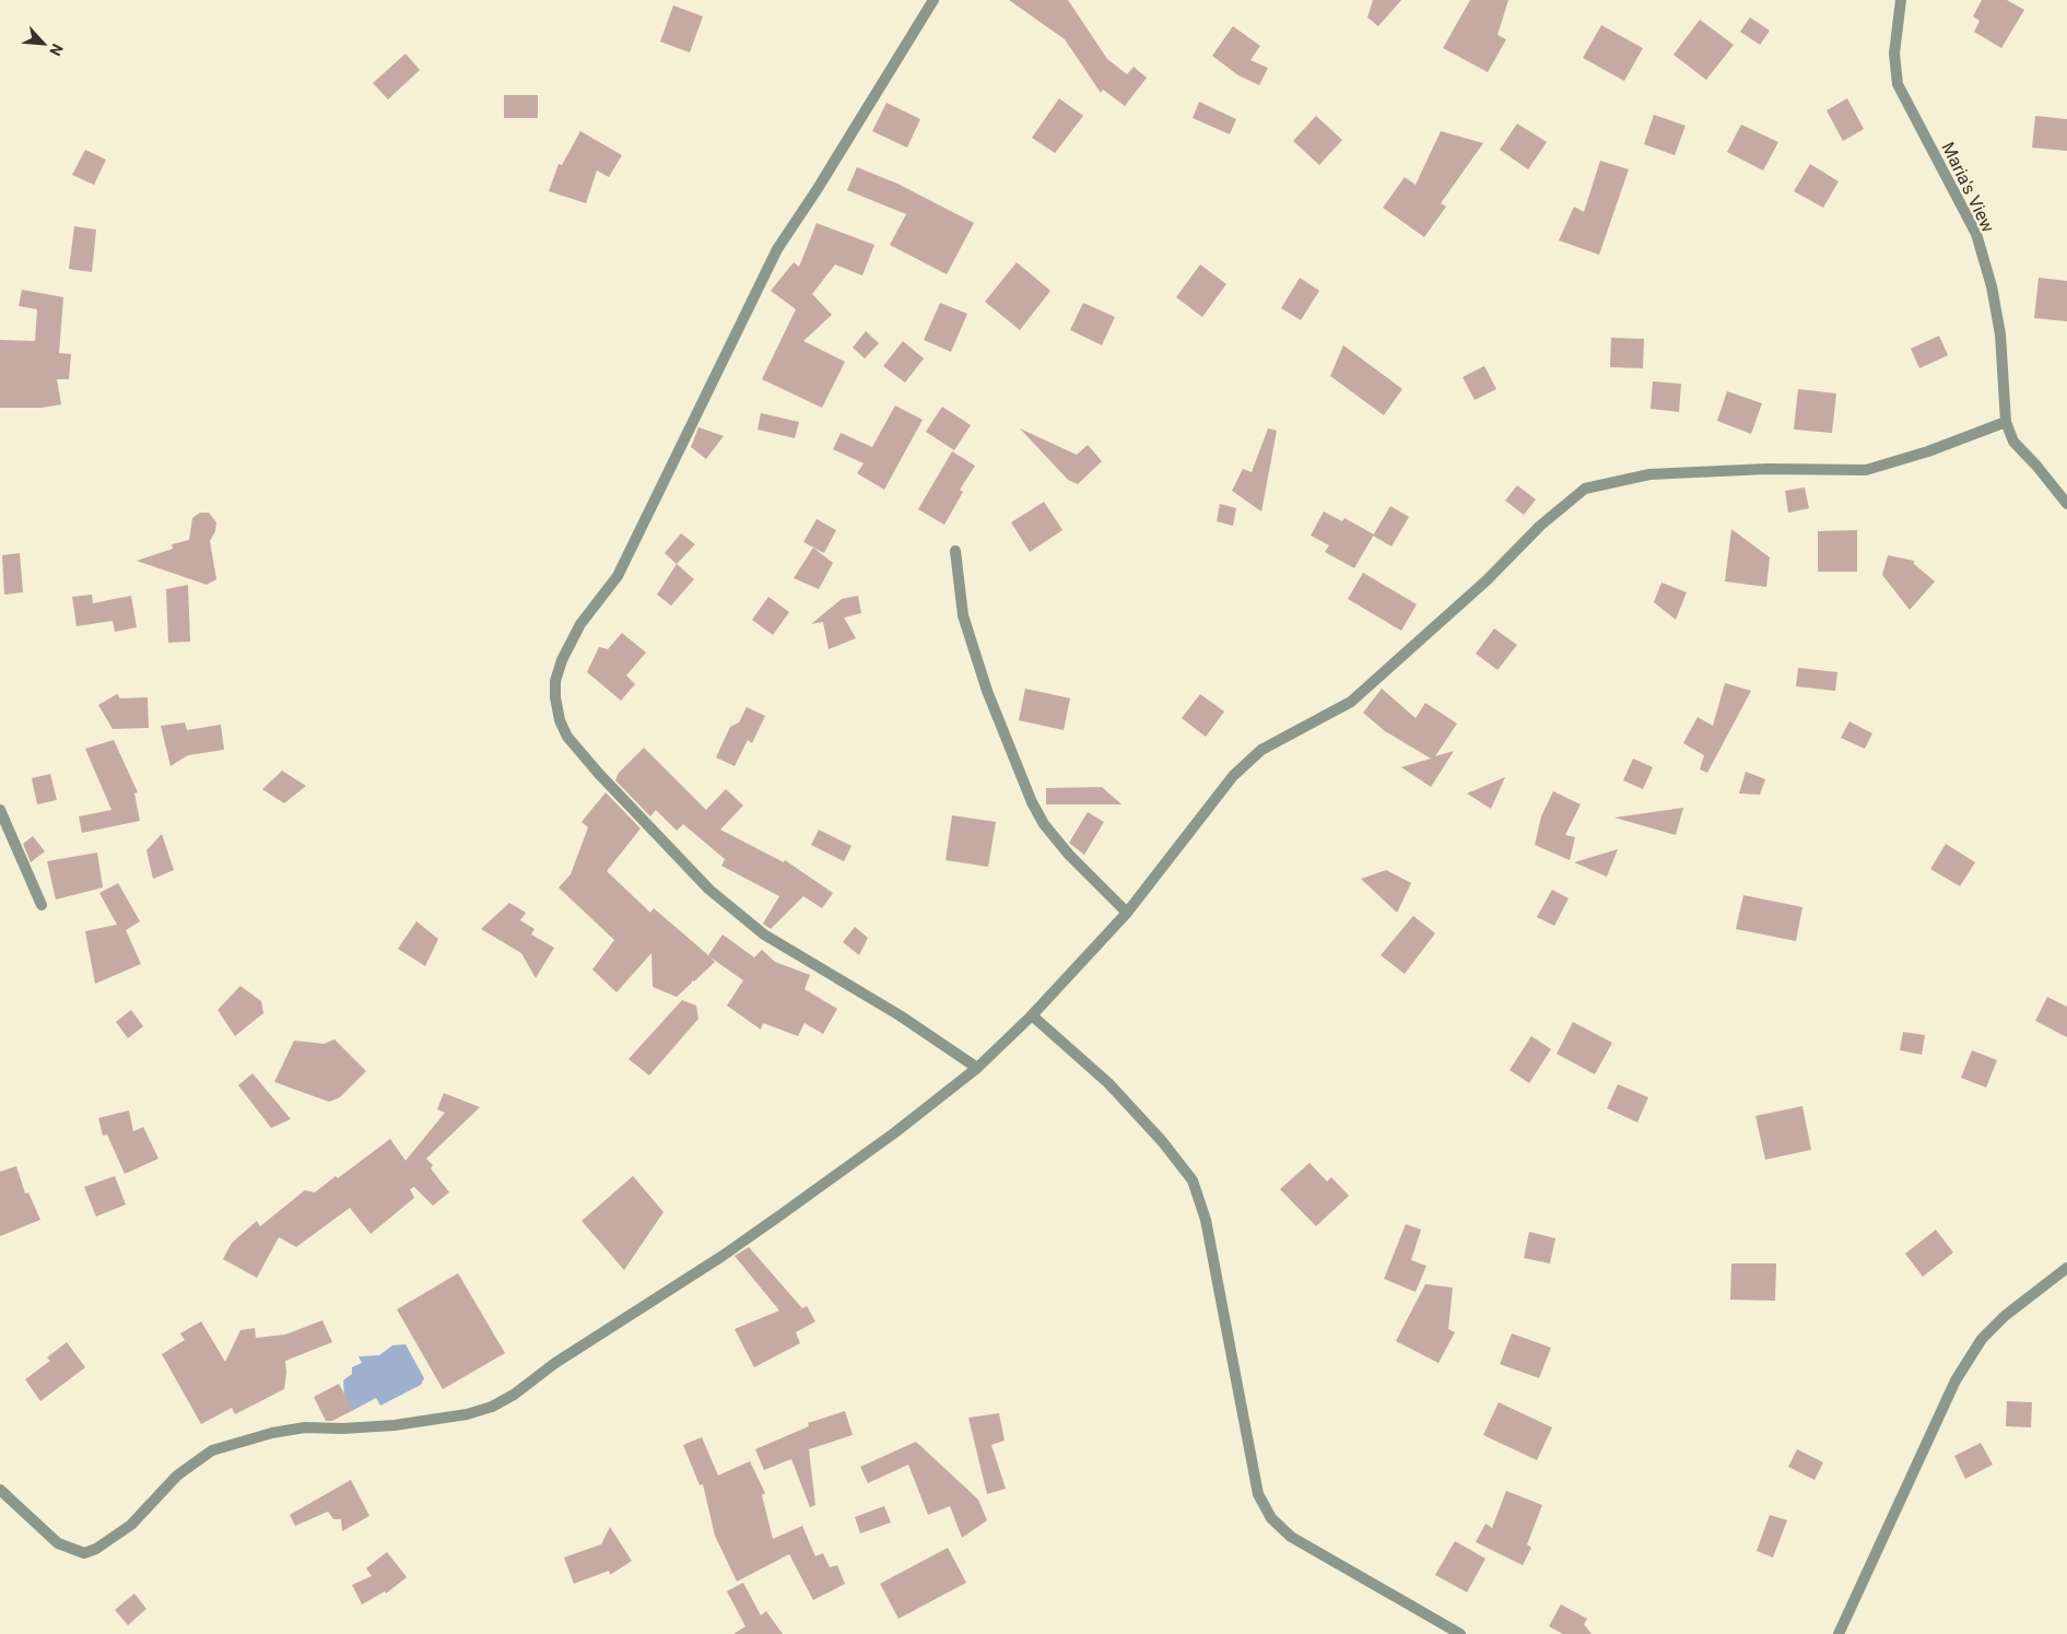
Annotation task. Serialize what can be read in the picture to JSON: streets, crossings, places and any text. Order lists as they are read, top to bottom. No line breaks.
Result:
{"streets":{"street":["Maria's View"]},"north":"bottom right"}
